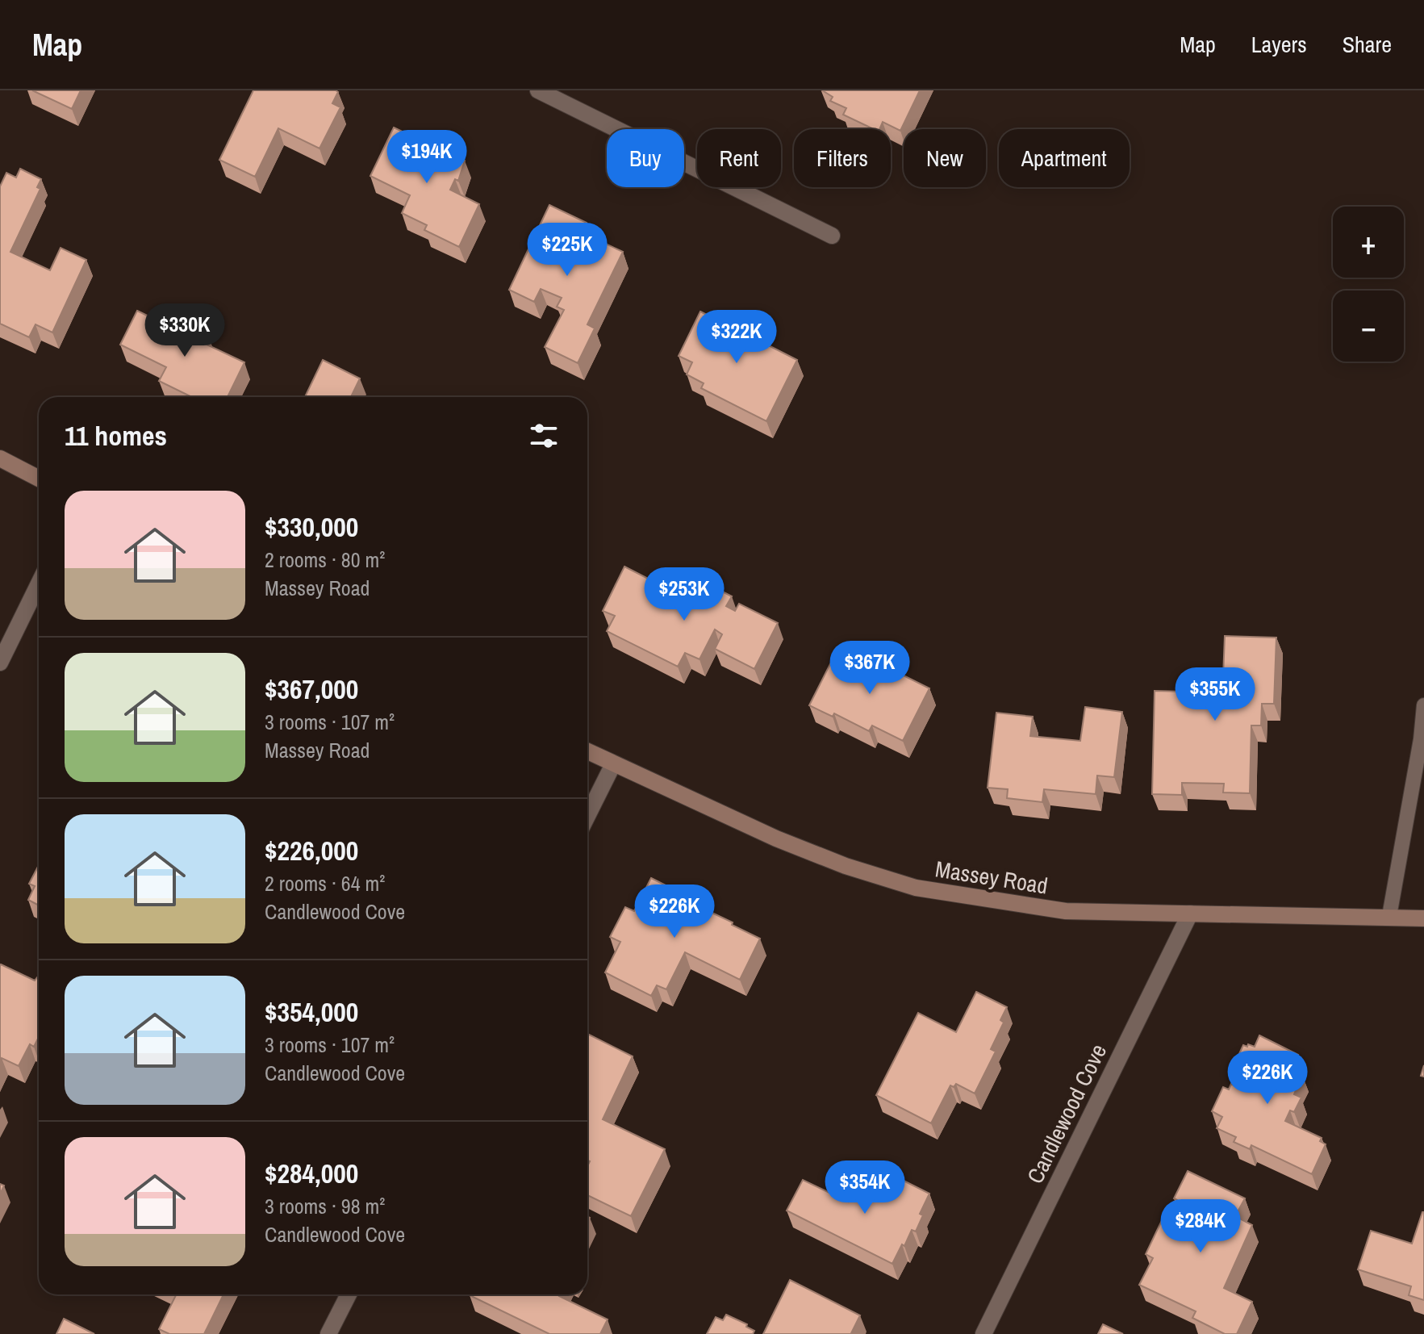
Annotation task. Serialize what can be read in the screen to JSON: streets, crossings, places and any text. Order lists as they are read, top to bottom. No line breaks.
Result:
{"streets":{"street":["Massey Road","Candlewood Cove"]},"crossings":[["Massey Road","Candlewood Cove"]],"page":{"header":"Map","nav":["Map","Layers","Share"],"chip":["Buy","Rent","Filters","New","Apartment"],"price":["$194K","$225K","$330K","$322K","$253K","$367K","$355K","$226K","$226K","$354K","$284K"],"map_buttons":["+","−"],"heading":"11 homes","list":[{"name":"$330,000","note":"2 rooms · 80 m² · Massey Road"},{"name":"$367,000","note":"3 rooms · 107 m² · Massey Road"},{"name":"$226,000","note":"2 rooms · 64 m² · Candlewood Cove"},{"name":"$354,000","note":"3 rooms · 107 m² · Candlewood Cove"},{"name":"$284,000","note":"3 rooms · 98 m² · Candlewood Cove"}]}}
